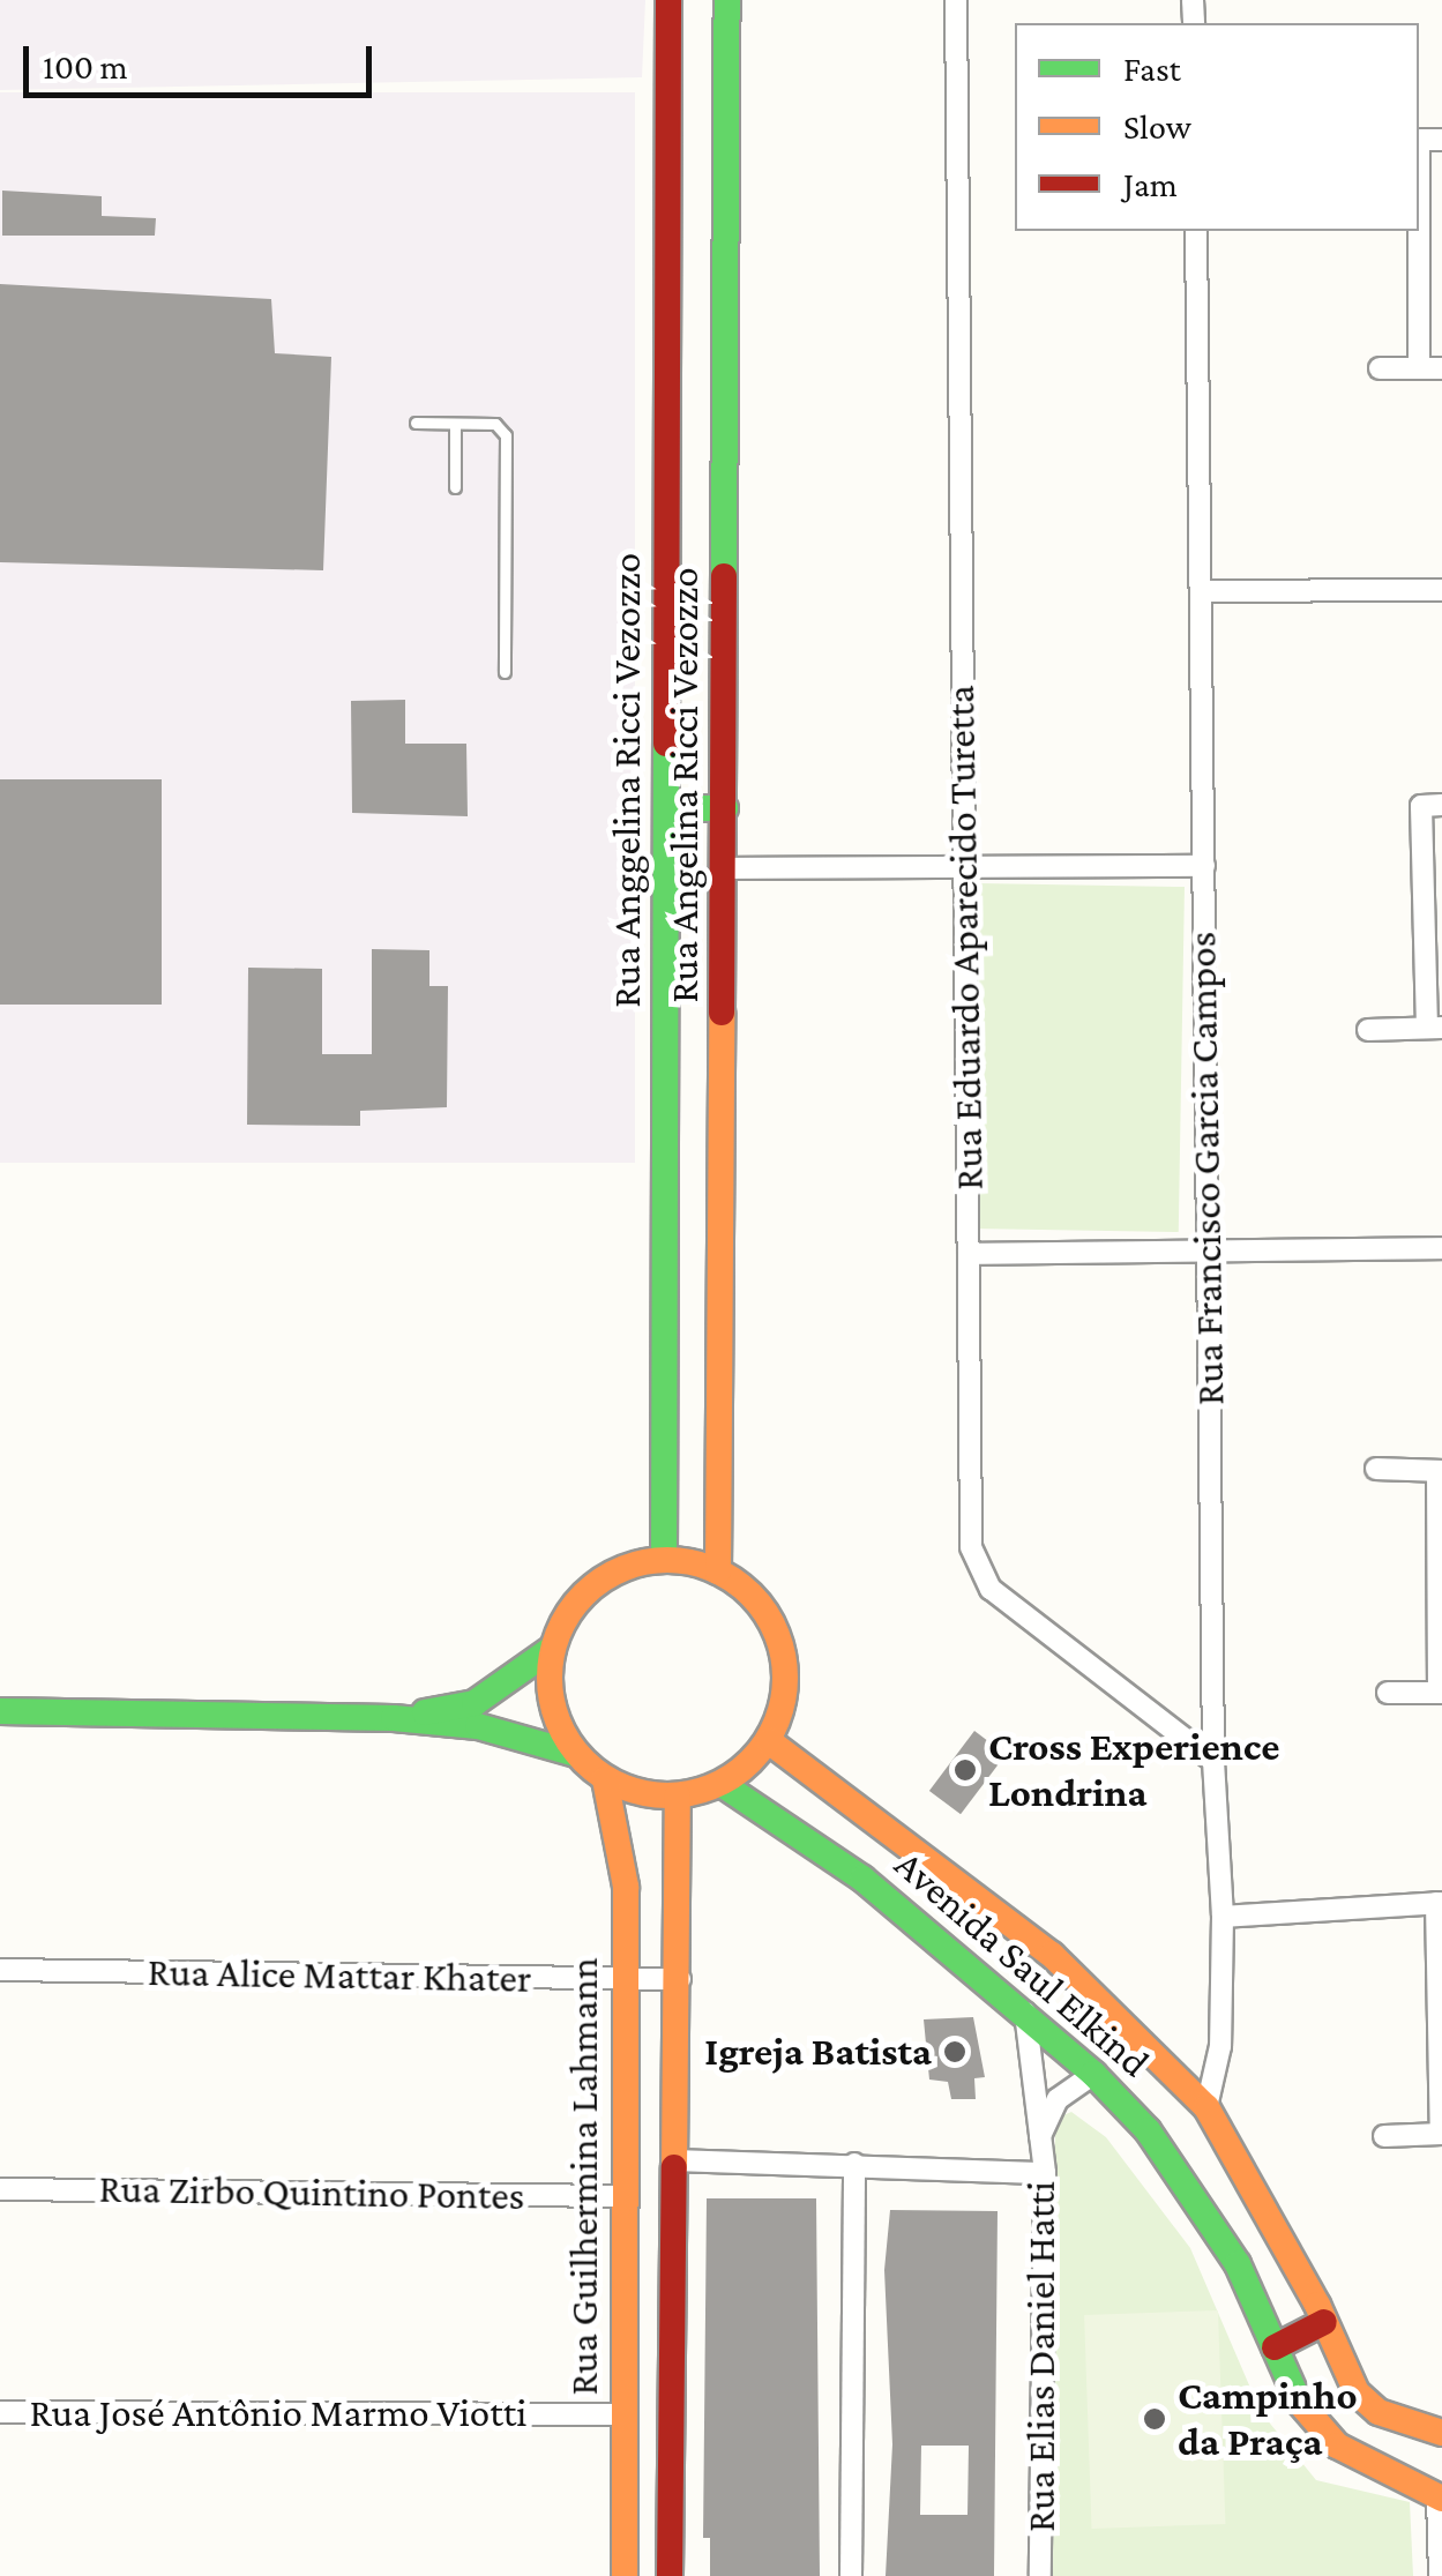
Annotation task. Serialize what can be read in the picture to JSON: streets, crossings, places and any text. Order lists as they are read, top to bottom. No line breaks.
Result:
{"streets":{"main road":["Rua Anggelina Ricci Vezozzo","Rua Angelina Ricci Vezozzo","Avenida Saul Elkind","Rua Guilhermina Lahmann"],"street":["Rua Eduardo Aparecido Turetta","Rua Francisco Garcia Campos","Rua Alice Mattar Khater","Rua Zirbo Quintino Pontes","Rua Elias Daniel Hatti","Rua José Antônio Marmo Viotti"]},"crossings":[["Rua Anggelina Ricci Vezozzo","Rua Angelina Ricci Vezozzo"],["Rua Anggelina Ricci Vezozzo","Avenida Saul Elkind"],["Rua Anggelina Ricci Vezozzo","Rua Guilhermina Lahmann"],["Rua Angelina Ricci Vezozzo","Avenida Saul Elkind"],["Rua Angelina Ricci Vezozzo","Rua Guilhermina Lahmann"],["Rua Eduardo Aparecido Turetta","Rua Francisco Garcia Campos"],["Rua Francisco Garcia Campos","Avenida Saul Elkind"],["Avenida Saul Elkind","Rua Guilhermina Lahmann"],["Avenida Saul Elkind","Rua Elias Daniel Hatti"],["Rua Alice Mattar Khater","Rua Guilhermina Lahmann"],["Rua Guilhermina Lahmann","Rua Zirbo Quintino Pontes"],["Rua Guilhermina Lahmann","Rua José Antônio Marmo Viotti"]],"places":["Cross Experience Londrina","Igreja Batista","Campinho da Praça"],"legend":["Fast","Slow","Jam"],"scale_bar":"100 m"}
